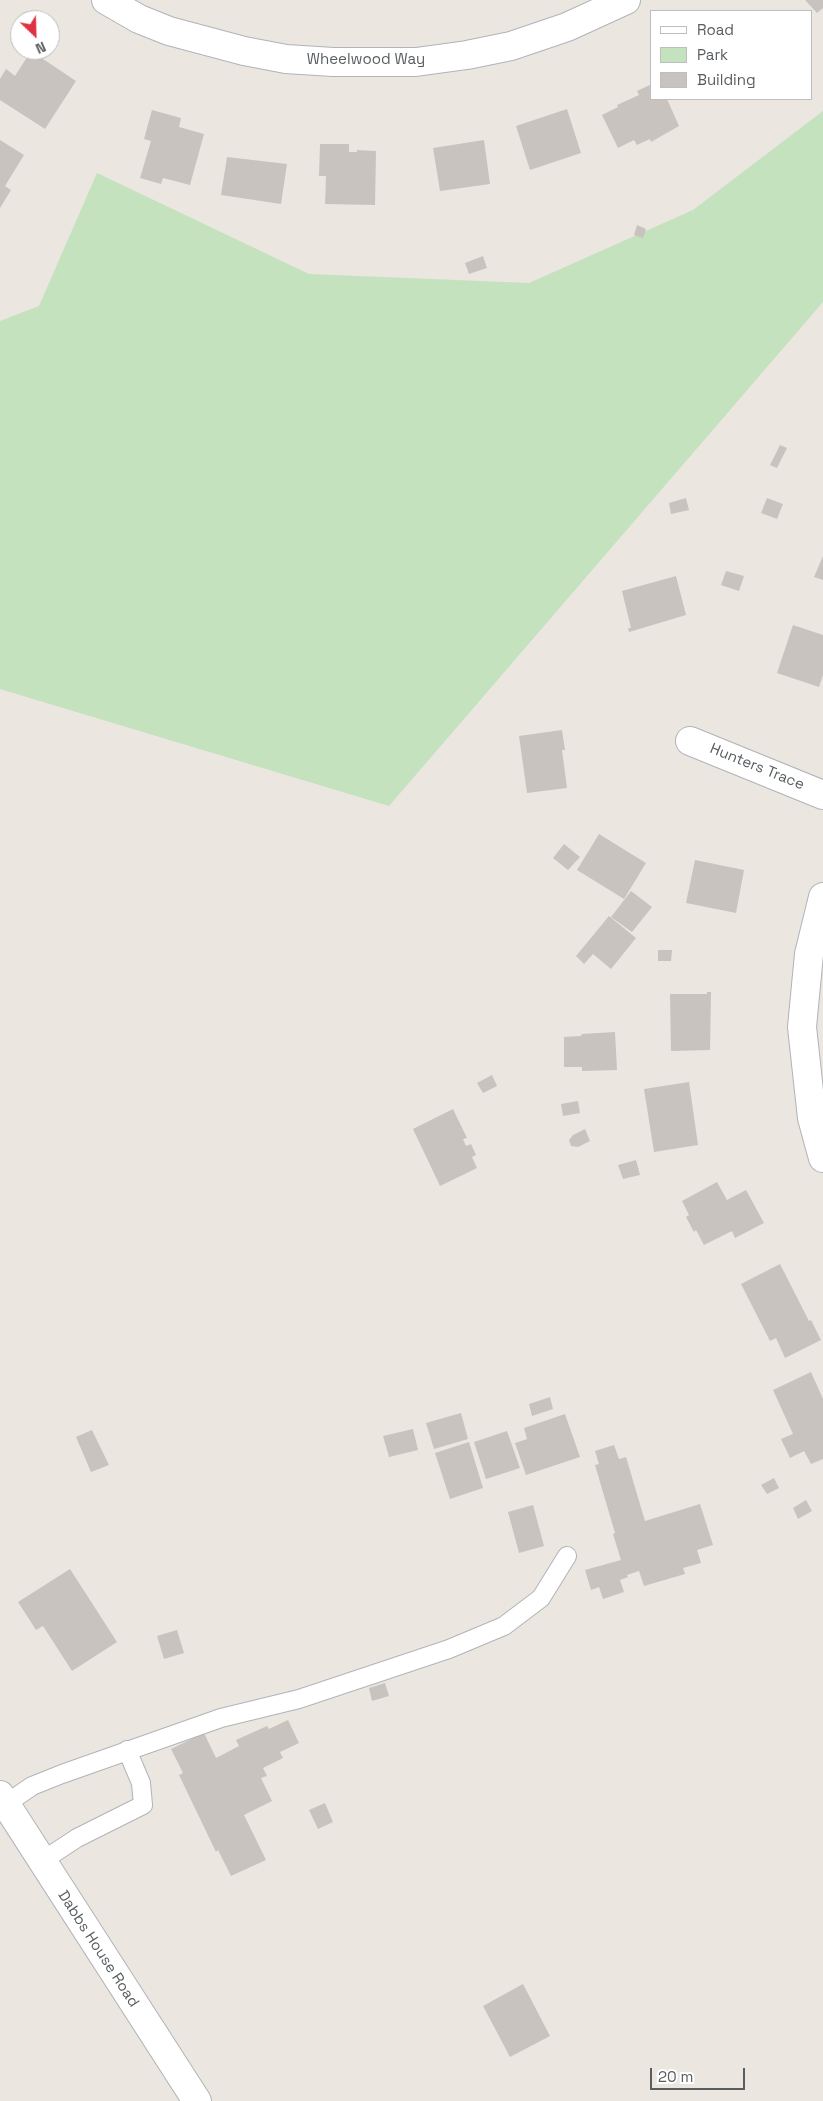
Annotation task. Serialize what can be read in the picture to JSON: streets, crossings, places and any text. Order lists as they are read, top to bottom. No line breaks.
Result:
{"streets":{"street":["Wheelwood Way","Hunters Trace","Dabbs House Road"]},"legend":["Road","Park","Building"],"scale_bar":"20 m","north":"bottom right"}
